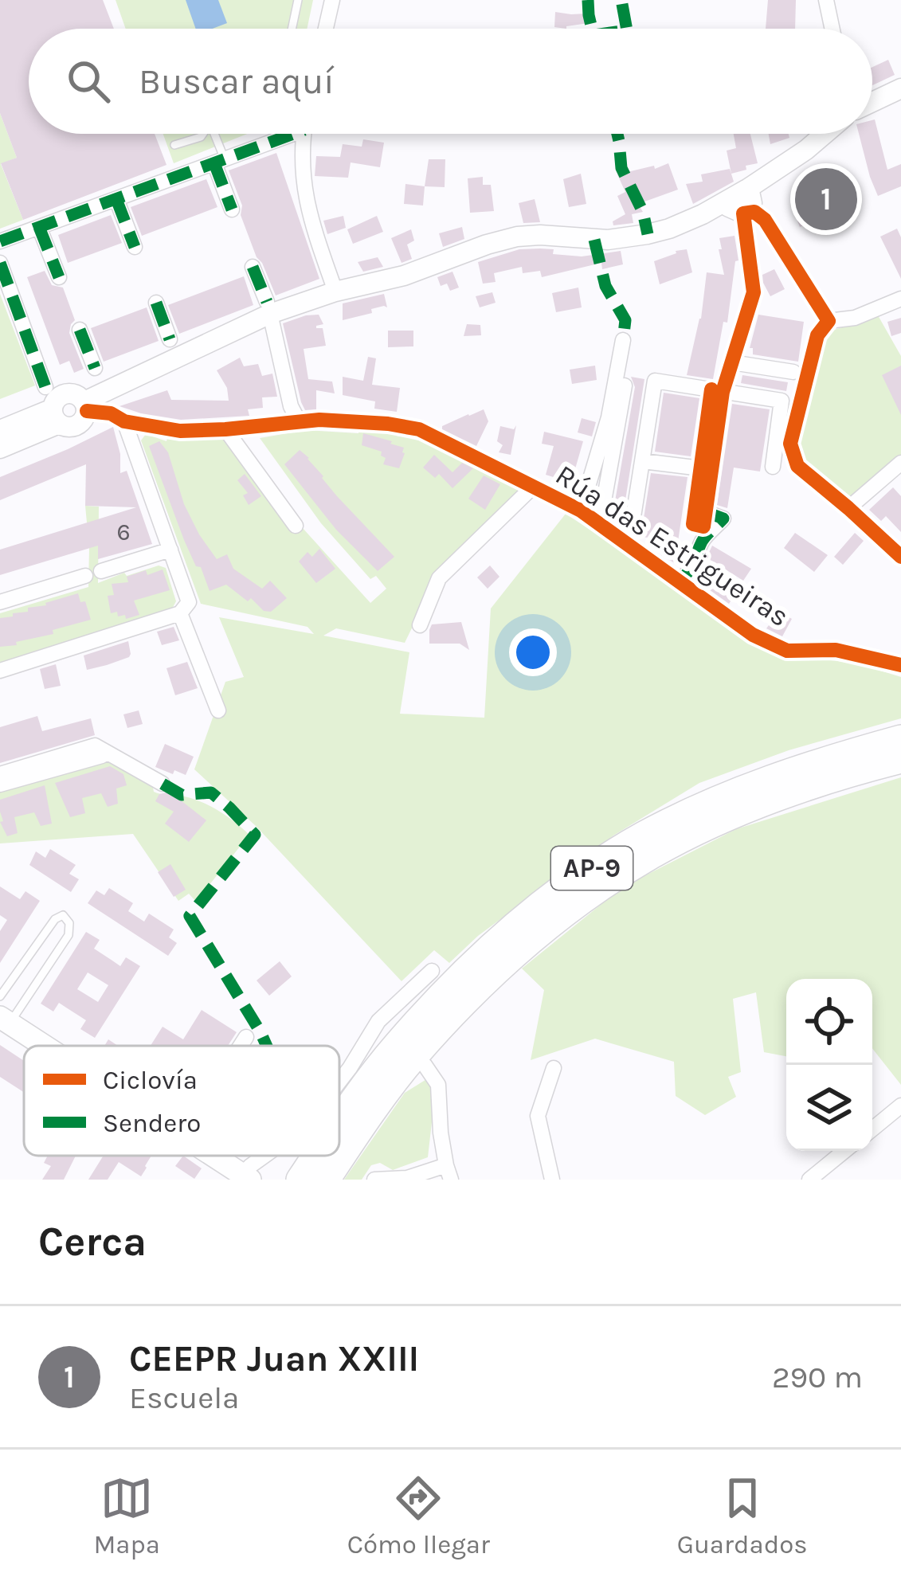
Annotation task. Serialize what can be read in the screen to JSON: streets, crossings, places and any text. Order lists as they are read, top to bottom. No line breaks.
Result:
{"streets":{"highway":["AP-9"],"street":["Rúa das Estrigueiras"]},"house_numbers":["6"],"legend":["Ciclovía","Sendero"],"page":{"search":"Buscar aquí","pins":"1","heading":"Cerca","list":[{"mark":"1","name":"CEEPR Juan XXIII","note":"Escuela","value":"290 m"}],"nav":["Mapa","Cómo llegar","Guardados"]}}
